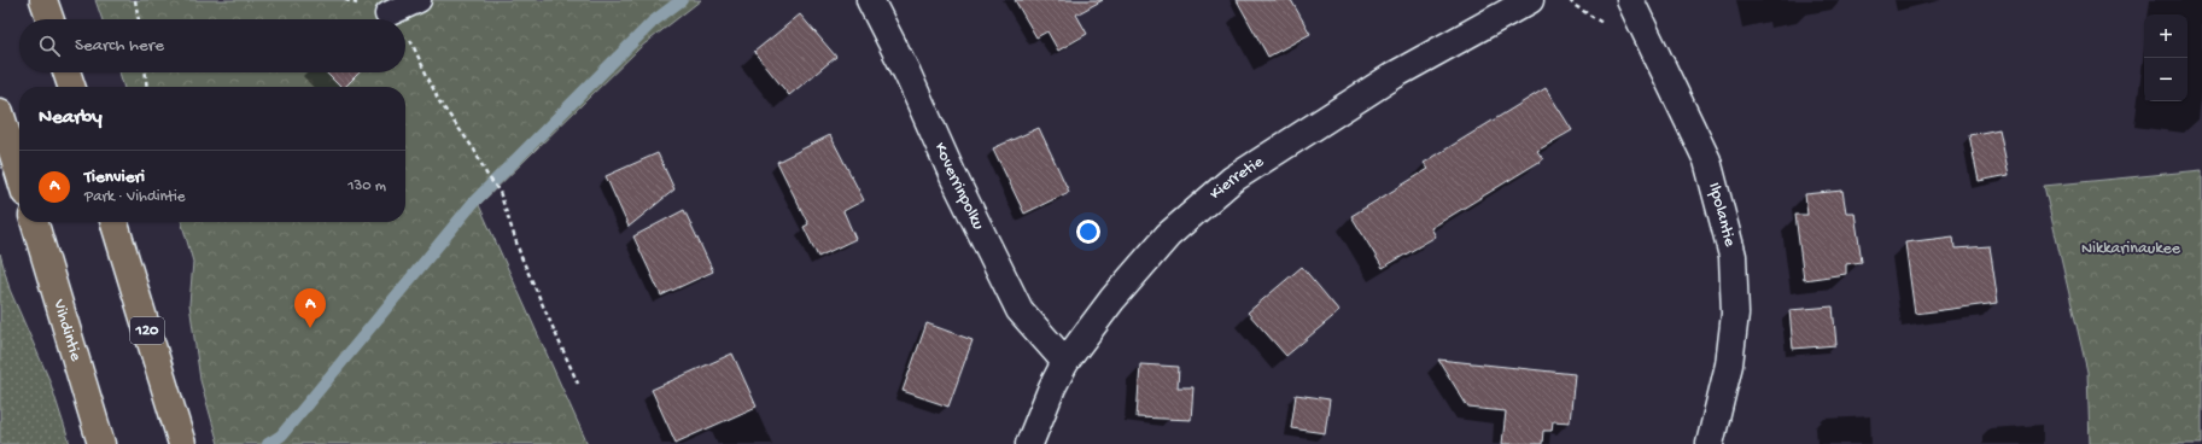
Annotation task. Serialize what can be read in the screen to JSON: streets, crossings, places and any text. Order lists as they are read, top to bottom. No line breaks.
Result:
{"streets":{"main road":["Vihdintie","120"],"street":["Kierretie","Koverrinpolku","Ilpolantie"]},"crossings":[["Kierretie","Koverrinpolku"]],"parks":["Nikkarinaukee"],"page":{"map_buttons":["+","−"],"search":"Search here","heading":"Nearby","list":[{"mark":"A","name":"Tienvieri","note":"Park · Vihdintie","value":"130 m"}],"pins":"A"}}
